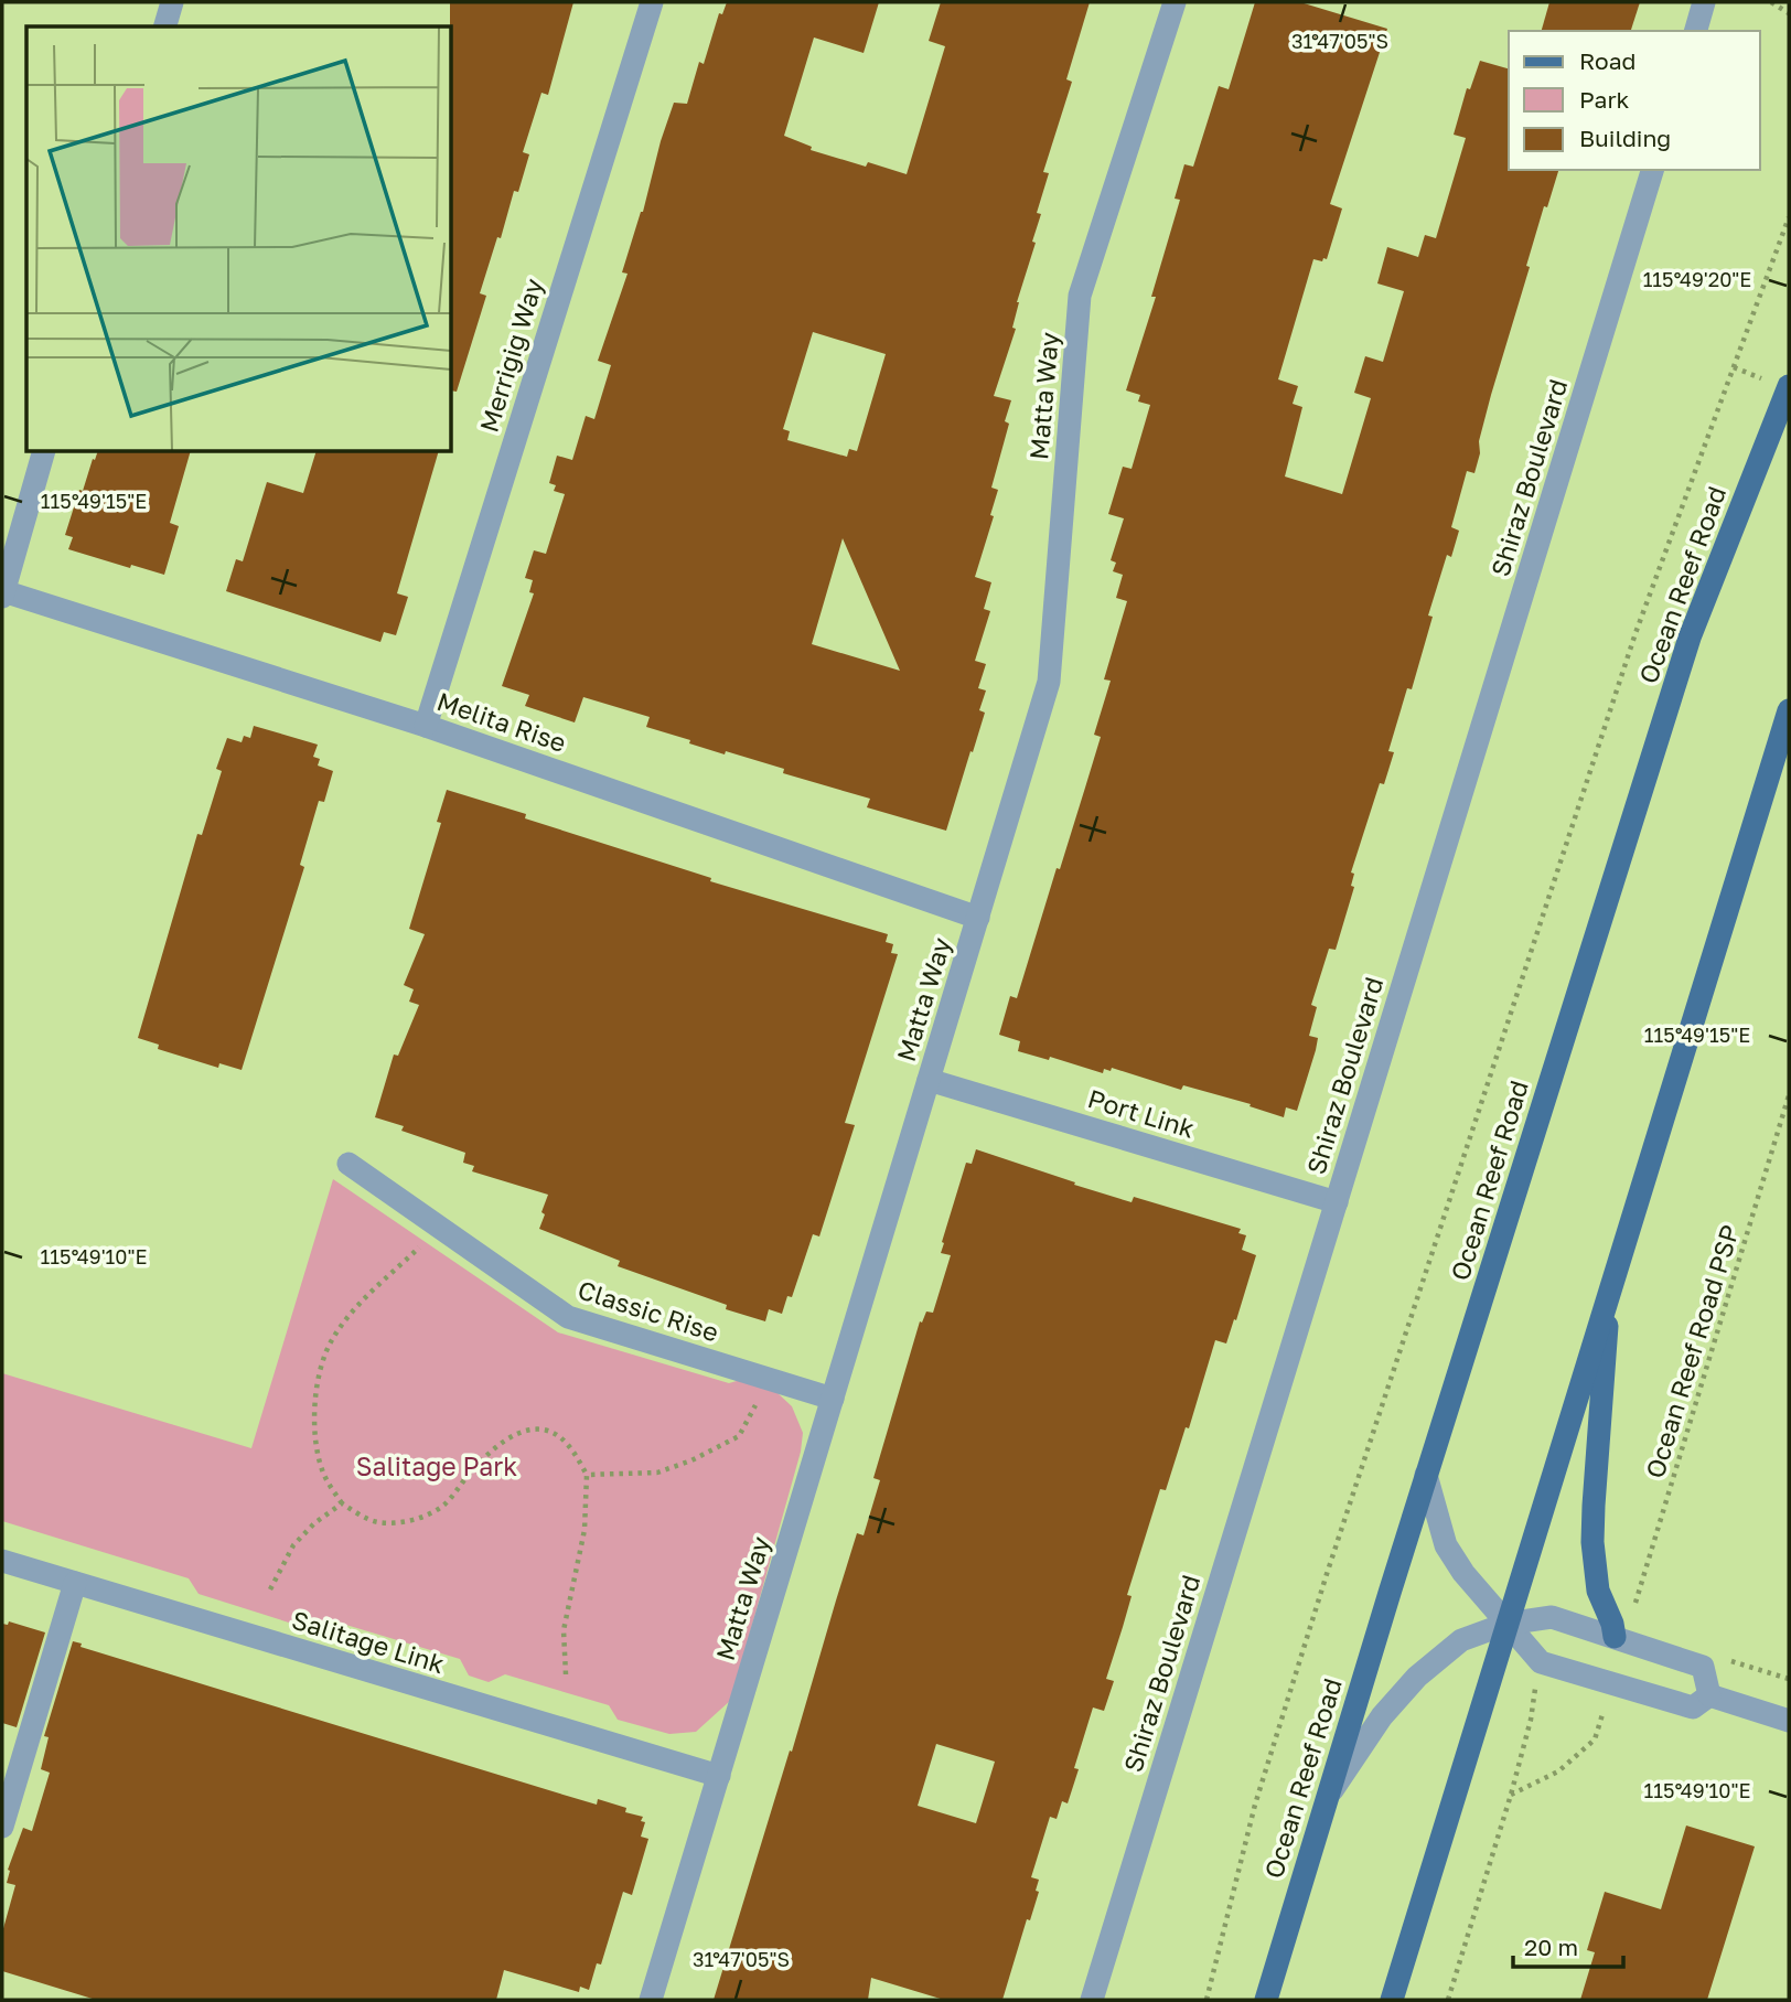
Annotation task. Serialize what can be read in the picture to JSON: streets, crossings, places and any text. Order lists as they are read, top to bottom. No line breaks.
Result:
{"streets":{"main road":["Ocean Reef Road"],"street":["Merrigig Way","Matta Way","Shiraz Boulevard","Melita Rise","Port Link","Classic Rise","Salitage Link"],"path":["Ocean Reef Road PSP"]},"crossings":[["Merrigig Way","Melita Rise"],["Matta Way","Melita Rise"],["Matta Way","Port Link"],["Matta Way","Classic Rise"],["Matta Way","Salitage Link"],["Shiraz Boulevard","Port Link"]],"parks":["Salitage Park"],"legend":["Road","Park","Building"],"scale_bar":"20 m","coordinates":["31°47'05\"S","115°49'20\"E","115°49'15\"E","115°49'10\"E"]}
